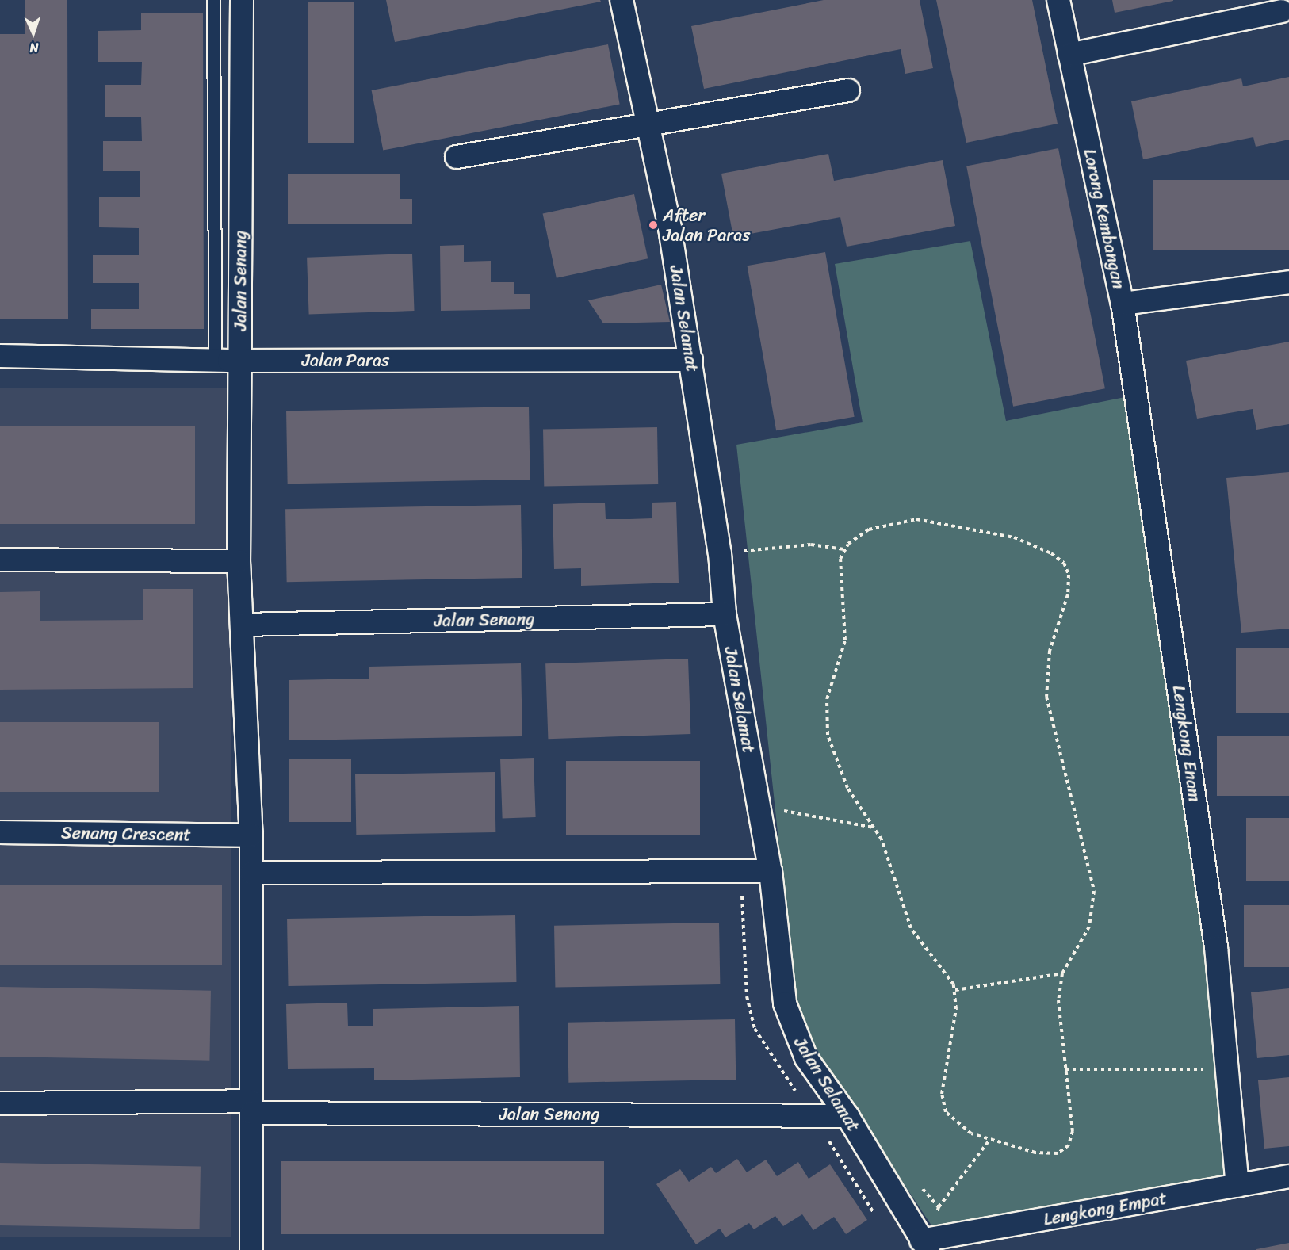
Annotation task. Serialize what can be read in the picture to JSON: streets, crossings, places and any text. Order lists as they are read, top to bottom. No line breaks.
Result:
{"streets":{"street":["Lorong Kembangan","Jalan Senang","Jalan Selamat","Jalan Paras","Lengkong Enam","Senang Crescent","Lengkong Empat"]},"crossings":[["Lorong Kembangan","Lengkong Enam"],["Jalan Senang","Jalan Selamat"],["Jalan Senang","Jalan Paras"],["Jalan Senang","Senang Crescent"],["Jalan Selamat","Jalan Paras"],["Jalan Selamat","Lengkong Empat"],["Lengkong Enam","Lengkong Empat"]],"places":["After Jalan Paras"],"north":"bottom"}
